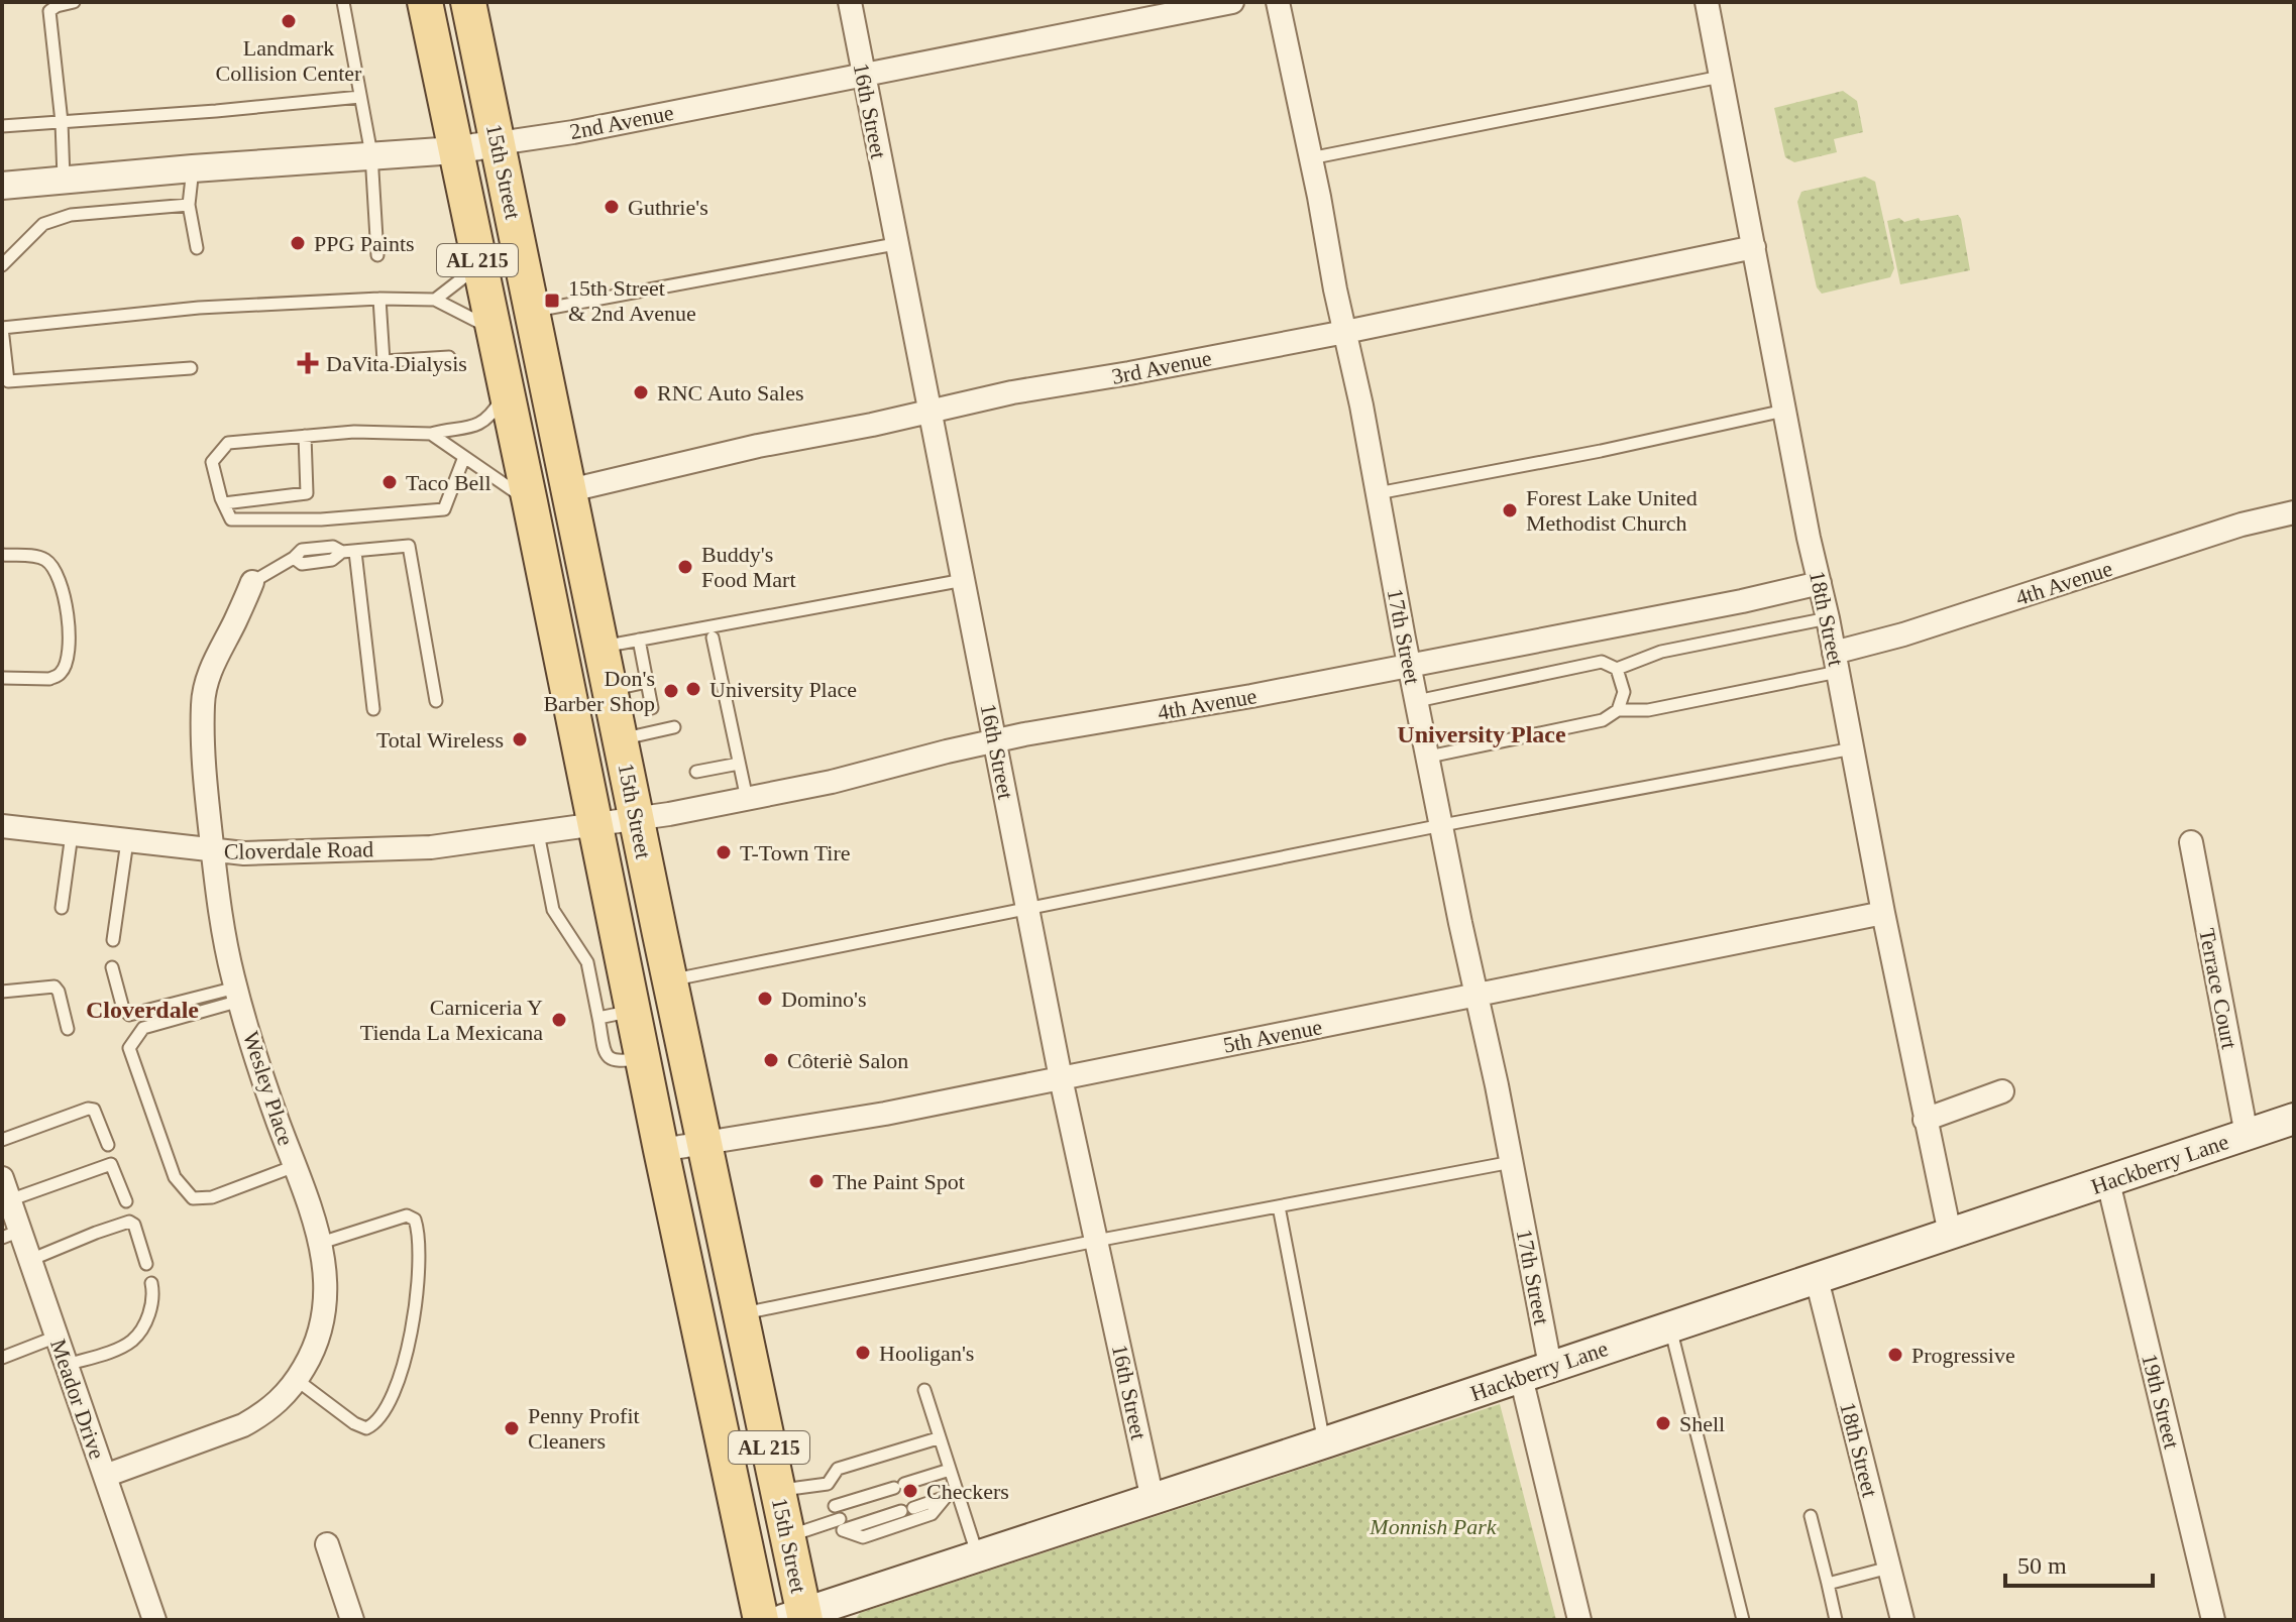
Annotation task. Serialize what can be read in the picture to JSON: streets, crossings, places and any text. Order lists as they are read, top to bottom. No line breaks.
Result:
{"streets":{"main road":["15th Street","AL 215","Hackberry Lane"],"street":["16th Street","2nd Avenue","3rd Avenue","4th Avenue","18th Street","17th Street","Cloverdale Road","Terrace Court","5th Avenue","Wesley Place","Meador Drive","19th Street"]},"crossings":[["16th Street","2nd Avenue"],["16th Street","3rd Avenue"],["16th Street","4th Avenue"],["16th Street","5th Avenue"],["16th Street","Hackberry Lane"],["2nd Avenue","15th Street"],["15th Street","3rd Avenue"],["15th Street","4th Avenue"],["15th Street","Cloverdale Road"],["15th Street","5th Avenue"],["15th Street","Hackberry Lane"],["3rd Avenue","18th Street"],["3rd Avenue","17th Street"],["4th Avenue","18th Street"],["4th Avenue","17th Street"],["4th Avenue","Cloverdale Road"],["18th Street","5th Avenue"],["18th Street","Hackberry Lane"],["17th Street","5th Avenue"],["17th Street","Hackberry Lane"],["Cloverdale Road","Wesley Place"],["Terrace Court","Hackberry Lane"],["Wesley Place","Meador Drive"],["Hackberry Lane","19th Street"]],"districts":["University Place","Cloverdale"],"parks":["Monnish Park"],"places":{"other":["Landmark Collision Center","Guthrie's","PPG Paints","RNC Auto Sales","Taco Bell","Forest Lake United Methodist Church","Buddy's Food Mart","University Place","Don's Barber Shop","Total Wireless","T-Town Tire","Domino's","Carniceria Y Tienda La Mexicana","Côteriè Salon","The Paint Spot","Hooligan's","Progressive","Shell","Penny Profit Cleaners","Checkers"],"transit":["15th Street & 2nd Avenue"],"health":["DaVita Dialysis"]},"scale_bar":"50 m"}
